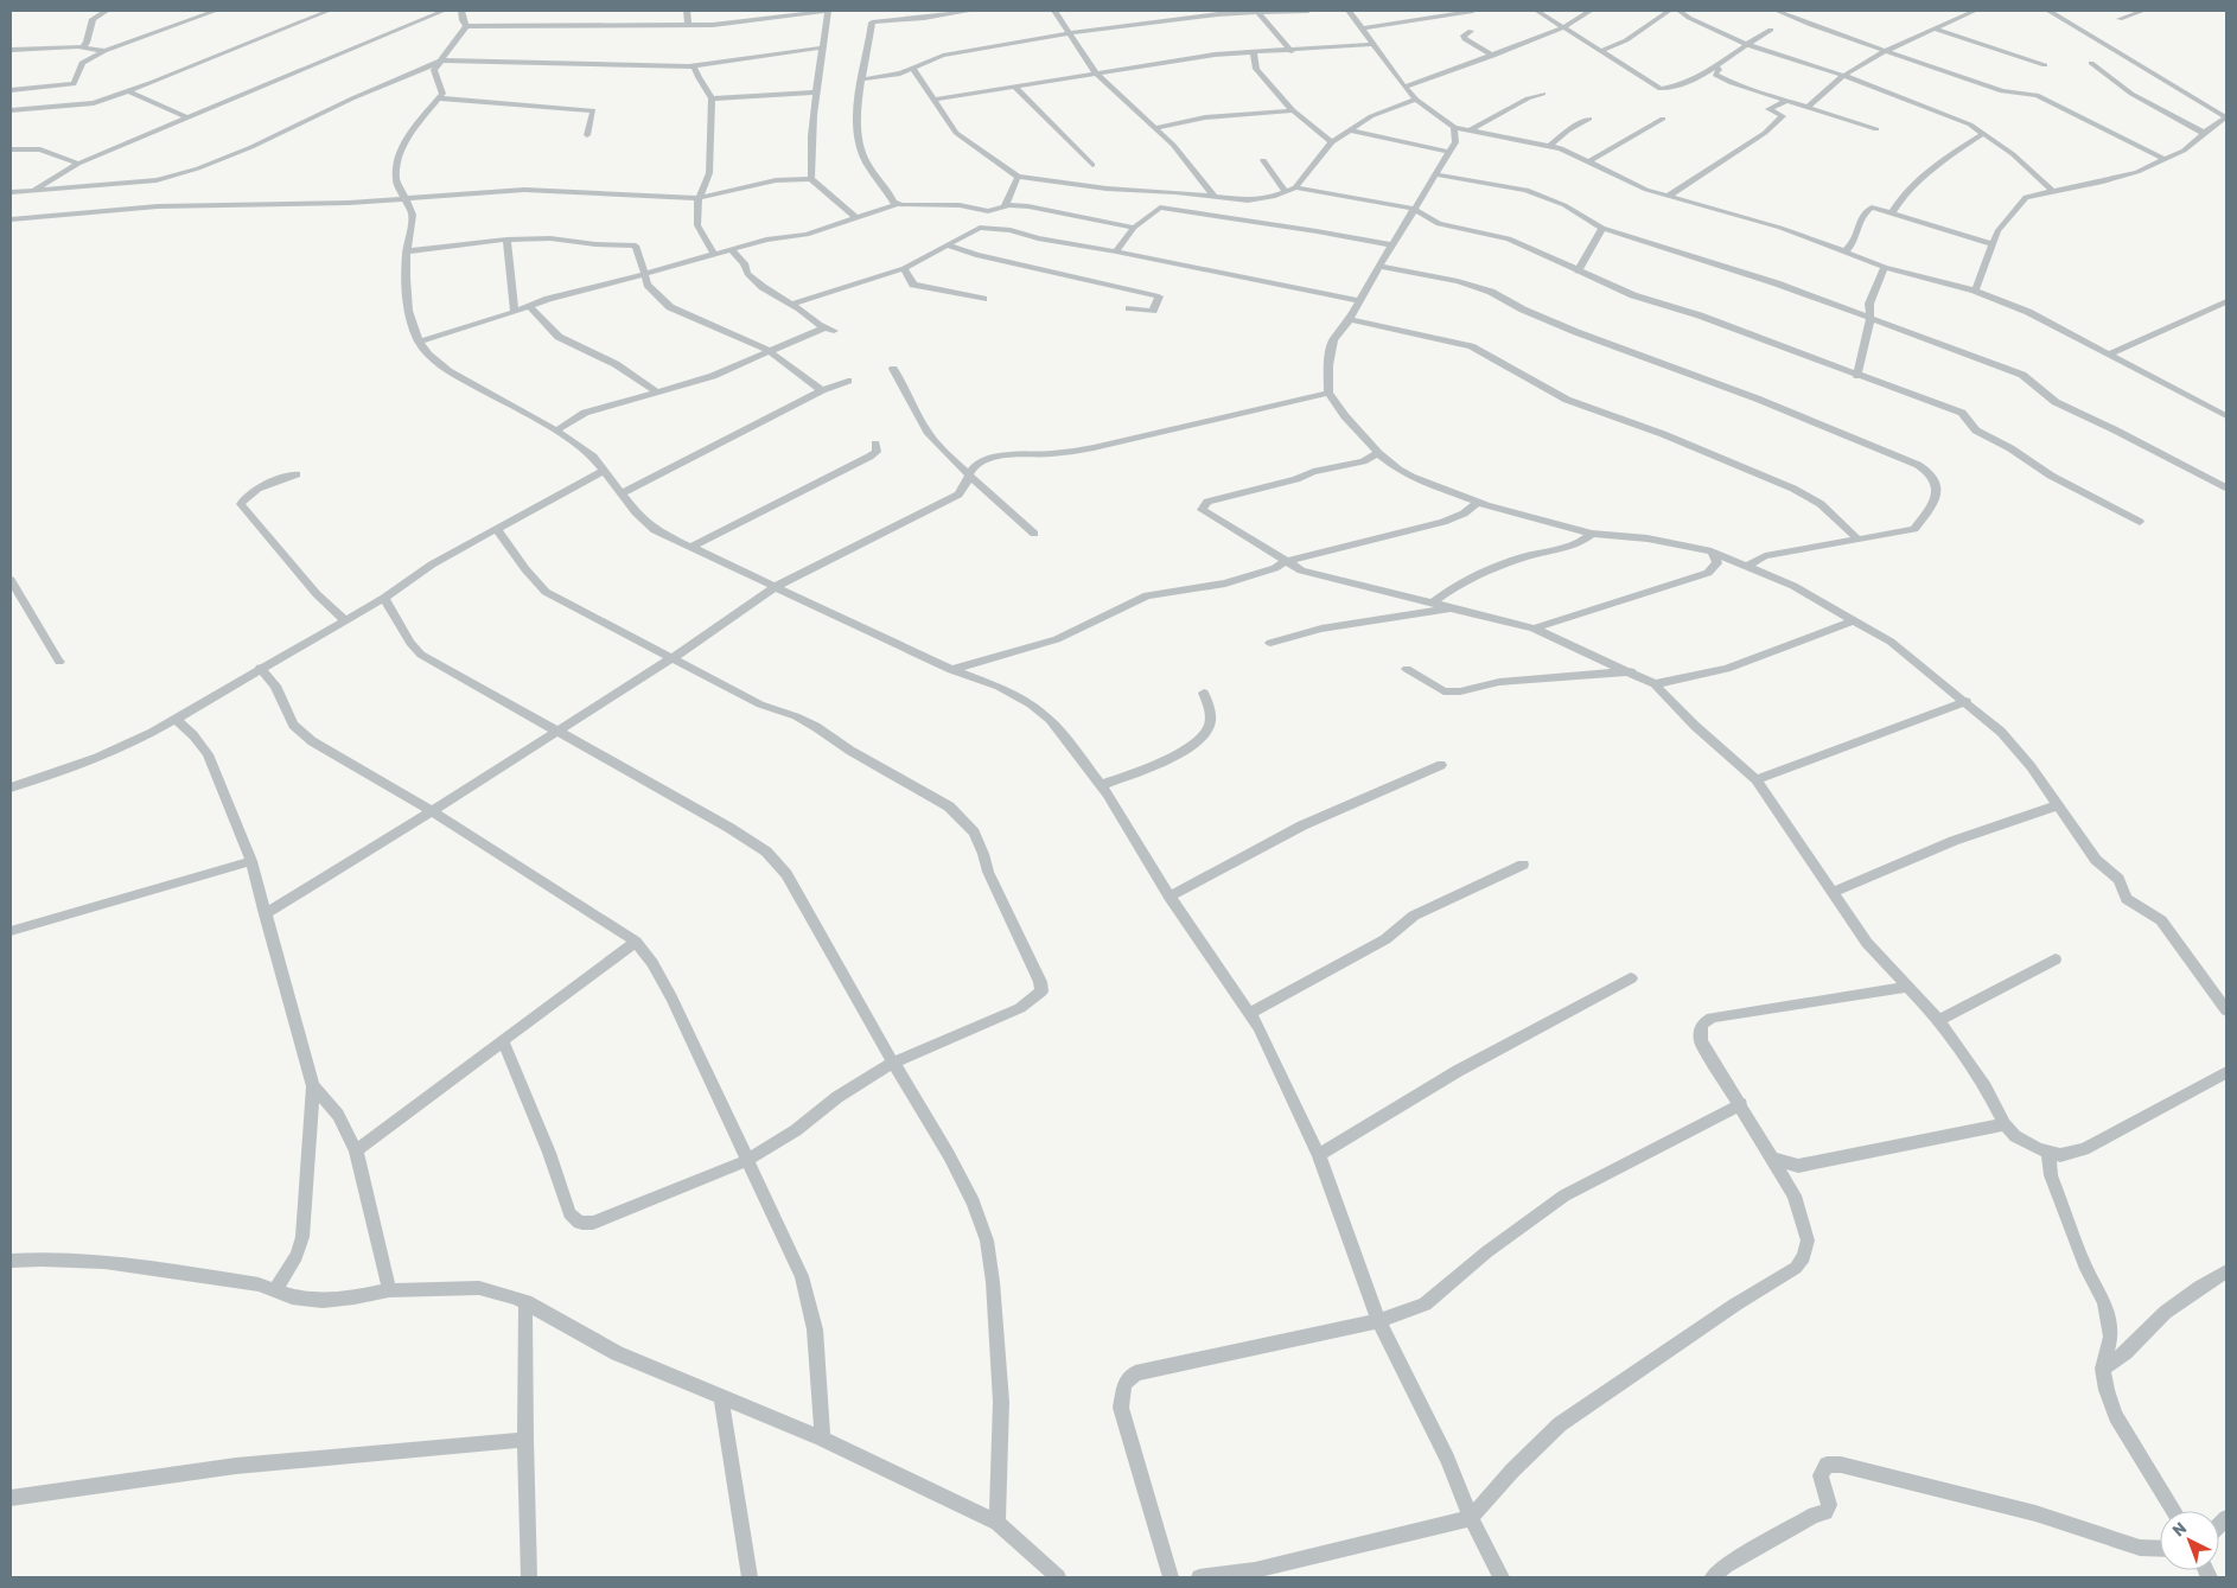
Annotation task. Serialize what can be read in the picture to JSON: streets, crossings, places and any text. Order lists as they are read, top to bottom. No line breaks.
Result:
{"north":"top left"}
